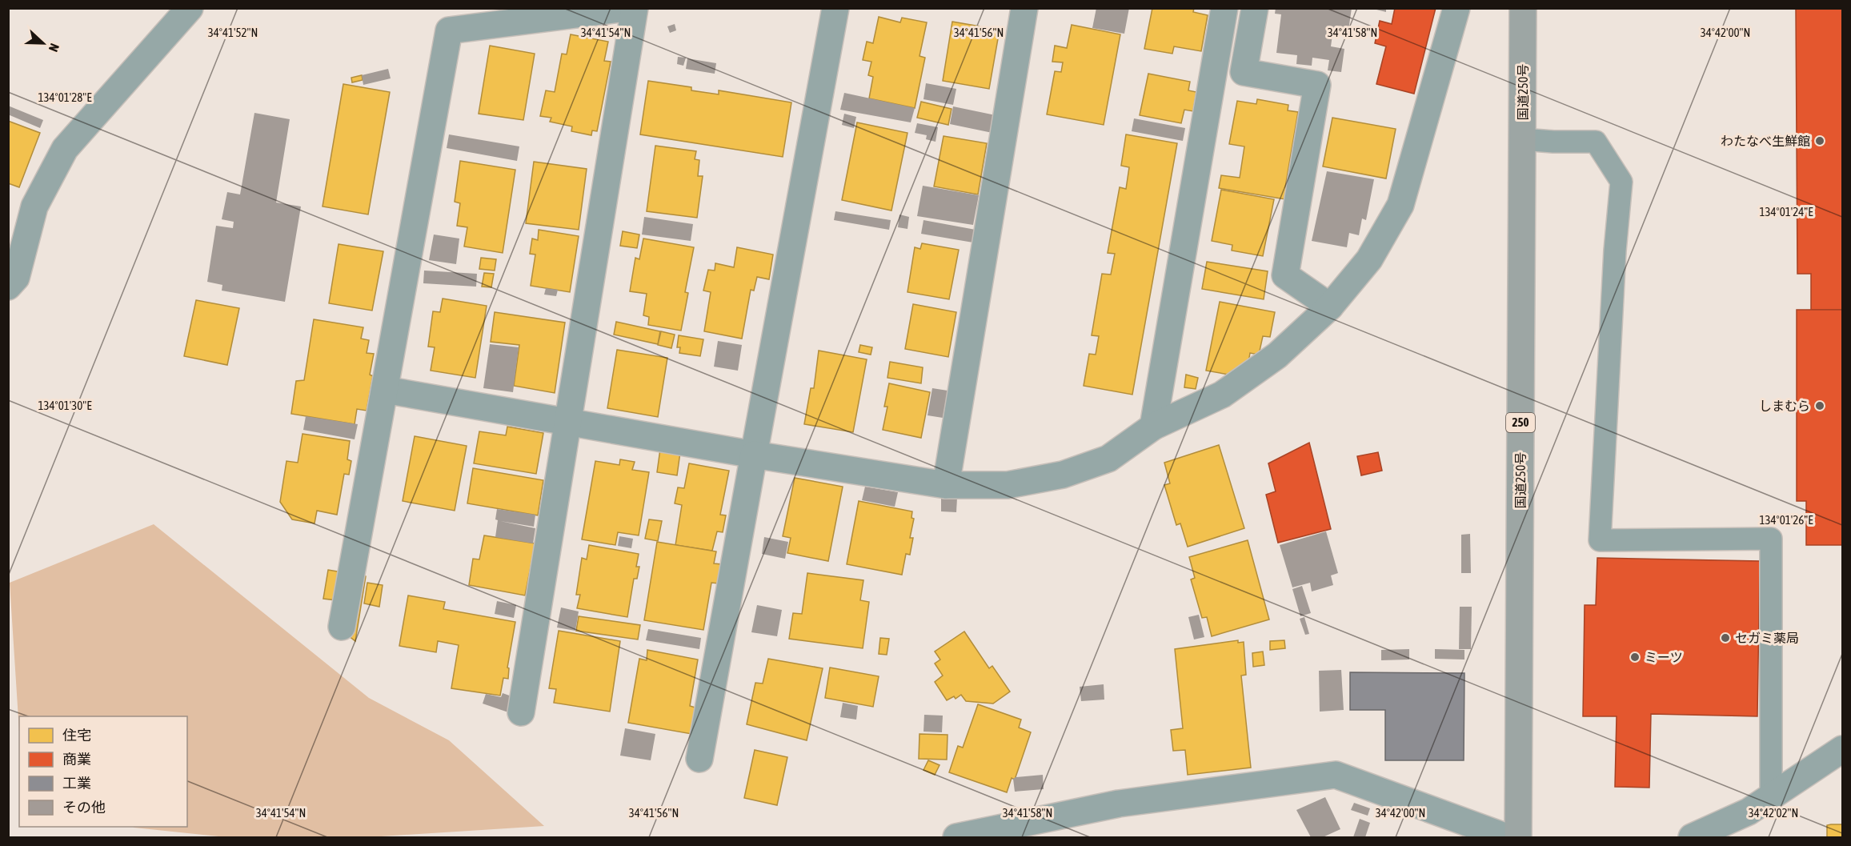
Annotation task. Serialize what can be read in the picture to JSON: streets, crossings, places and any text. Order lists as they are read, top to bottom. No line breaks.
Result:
{"streets":{"highway":["国道250号","250"]},"places":["わたなべ生鮮館","しまむら","セガミ薬局","ミーツ"],"legend":["住宅","商業","工業","その他"],"north":"right","coordinates":["34°41'54\"N","34°41'56\"N","34°41'58\"N","34°42'00\"N","34°41'52\"N","134°01'28\"E","134°01'24\"E","134°01'30\"E","134°01'26\"E","34°42'02\"N"]}
